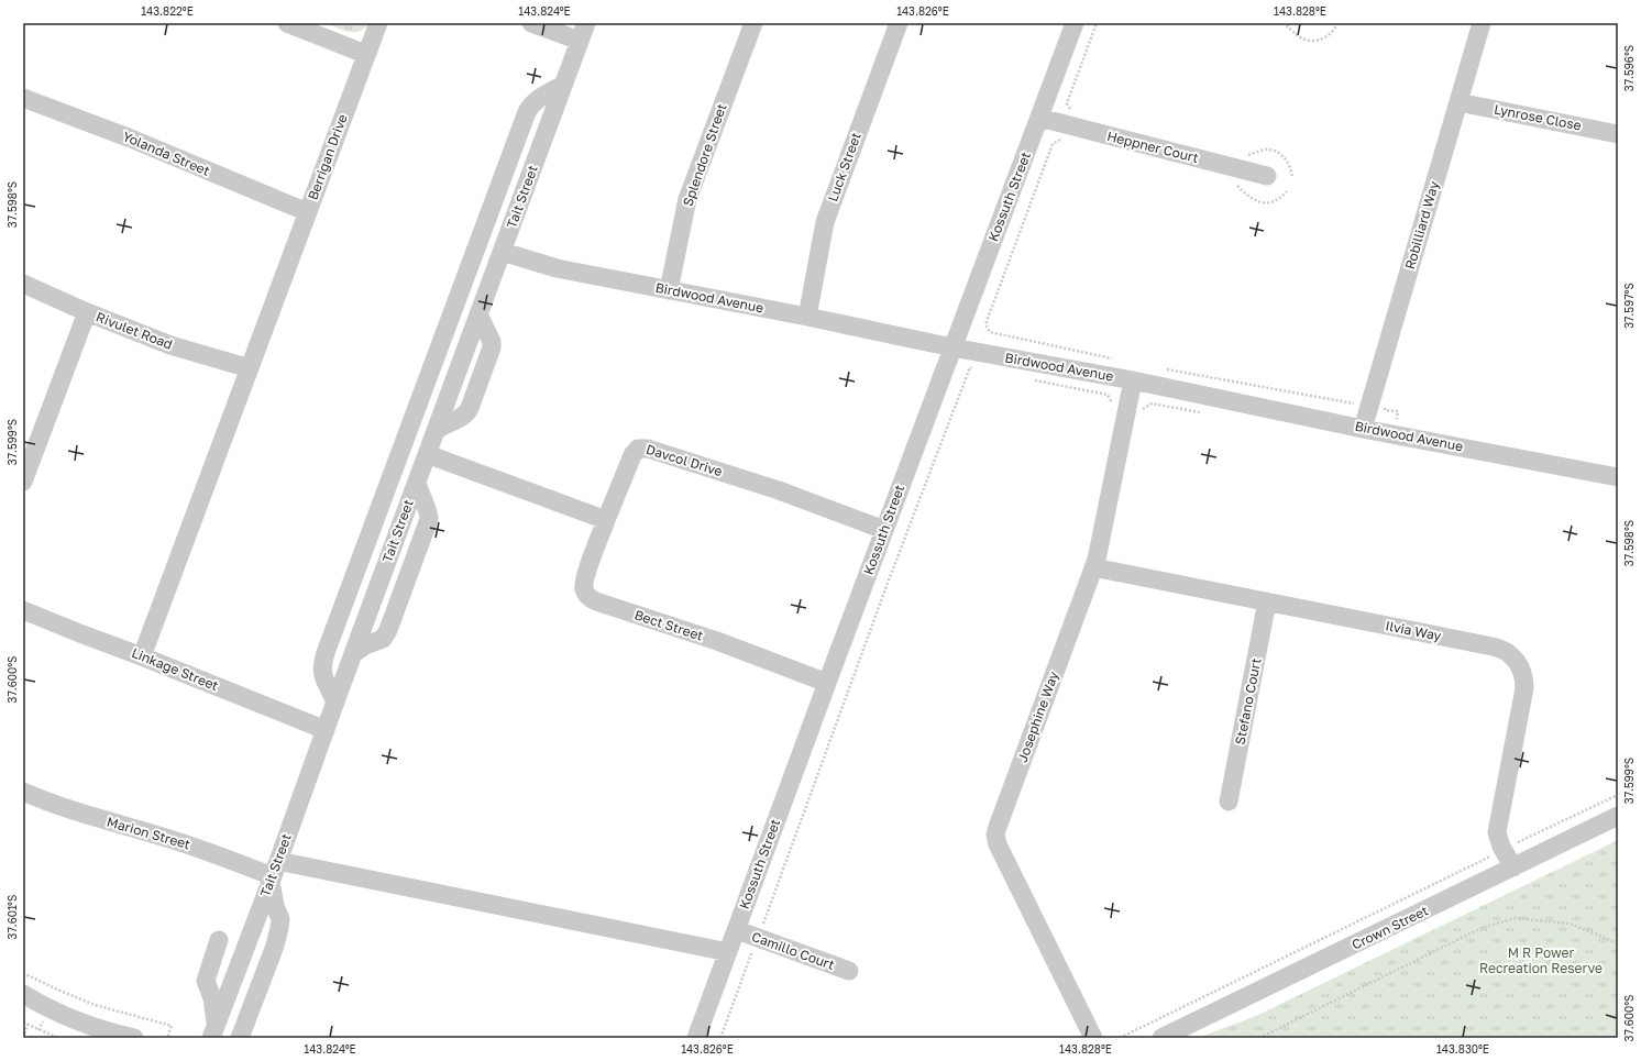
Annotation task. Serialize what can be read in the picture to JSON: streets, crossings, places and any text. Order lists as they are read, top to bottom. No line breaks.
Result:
{"streets":{"street":["Lynrose Close","Heppner Court","Yolanda Street","Splendore Street","Berrigan Drive","Luck Street","Tait Street","Kossuth Street","Robilliard Way","Birdwood Avenue","Rivulet Road","Davcol Drive","Bect Street","Ilvia Way","Linkage Street","Stefano Court","Josephine Way","Marion Street","Crown Street","Camillo Court"]},"crossings":[["Lynrose Close","Robilliard Way"],["Heppner Court","Kossuth Street"],["Yolanda Street","Berrigan Drive"],["Splendore Street","Birdwood Avenue"],["Berrigan Drive","Rivulet Road"],["Berrigan Drive","Linkage Street"],["Luck Street","Birdwood Avenue"],["Tait Street","Birdwood Avenue"],["Tait Street","Linkage Street"],["Tait Street","Marion Street"],["Kossuth Street","Birdwood Avenue"],["Kossuth Street","Davcol Drive"],["Kossuth Street","Bect Street"],["Kossuth Street","Marion Street"],["Kossuth Street","Camillo Court"],["Robilliard Way","Birdwood Avenue"],["Birdwood Avenue","Josephine Way"],["Davcol Drive","Bect Street"],["Ilvia Way","Stefano Court"],["Ilvia Way","Josephine Way"],["Ilvia Way","Crown Street"]],"parks":["M R Power Recreation Reserve"],"coordinates":["143.822°E","143.824°E","143.826°E","143.828°E","37.596°S","37.598°S","37.597°S","37.599°S","37.600°S","37.601°S","143.830°E"]}
